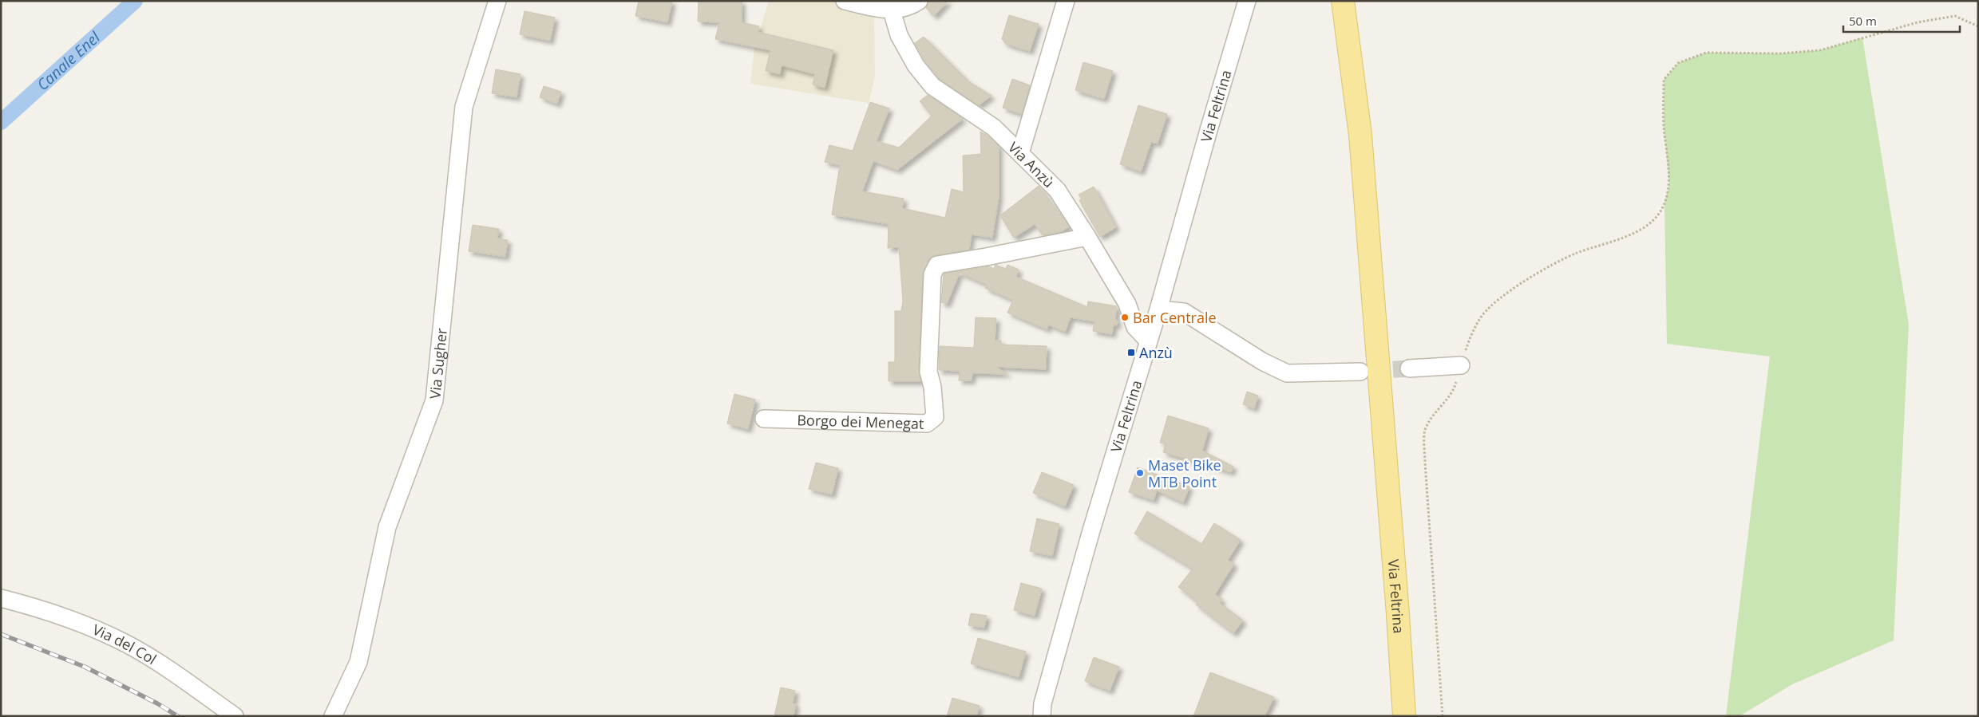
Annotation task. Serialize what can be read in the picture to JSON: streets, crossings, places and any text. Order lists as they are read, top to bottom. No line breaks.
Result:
{"streets":{"main road":["Via Feltrina"],"street":["Via Anzù","Via Sugher","Borgo dei Menegat","Via del Col"]},"crossings":[["Via Feltrina","Via Anzù"],["Via Anzù","Borgo dei Menegat"]],"water":["Canale Enel"],"places":{"other":["Bar Centrale","Maset Bike MTB Point"],"transit":["Anzù"]},"scale_bar":"50 m"}
